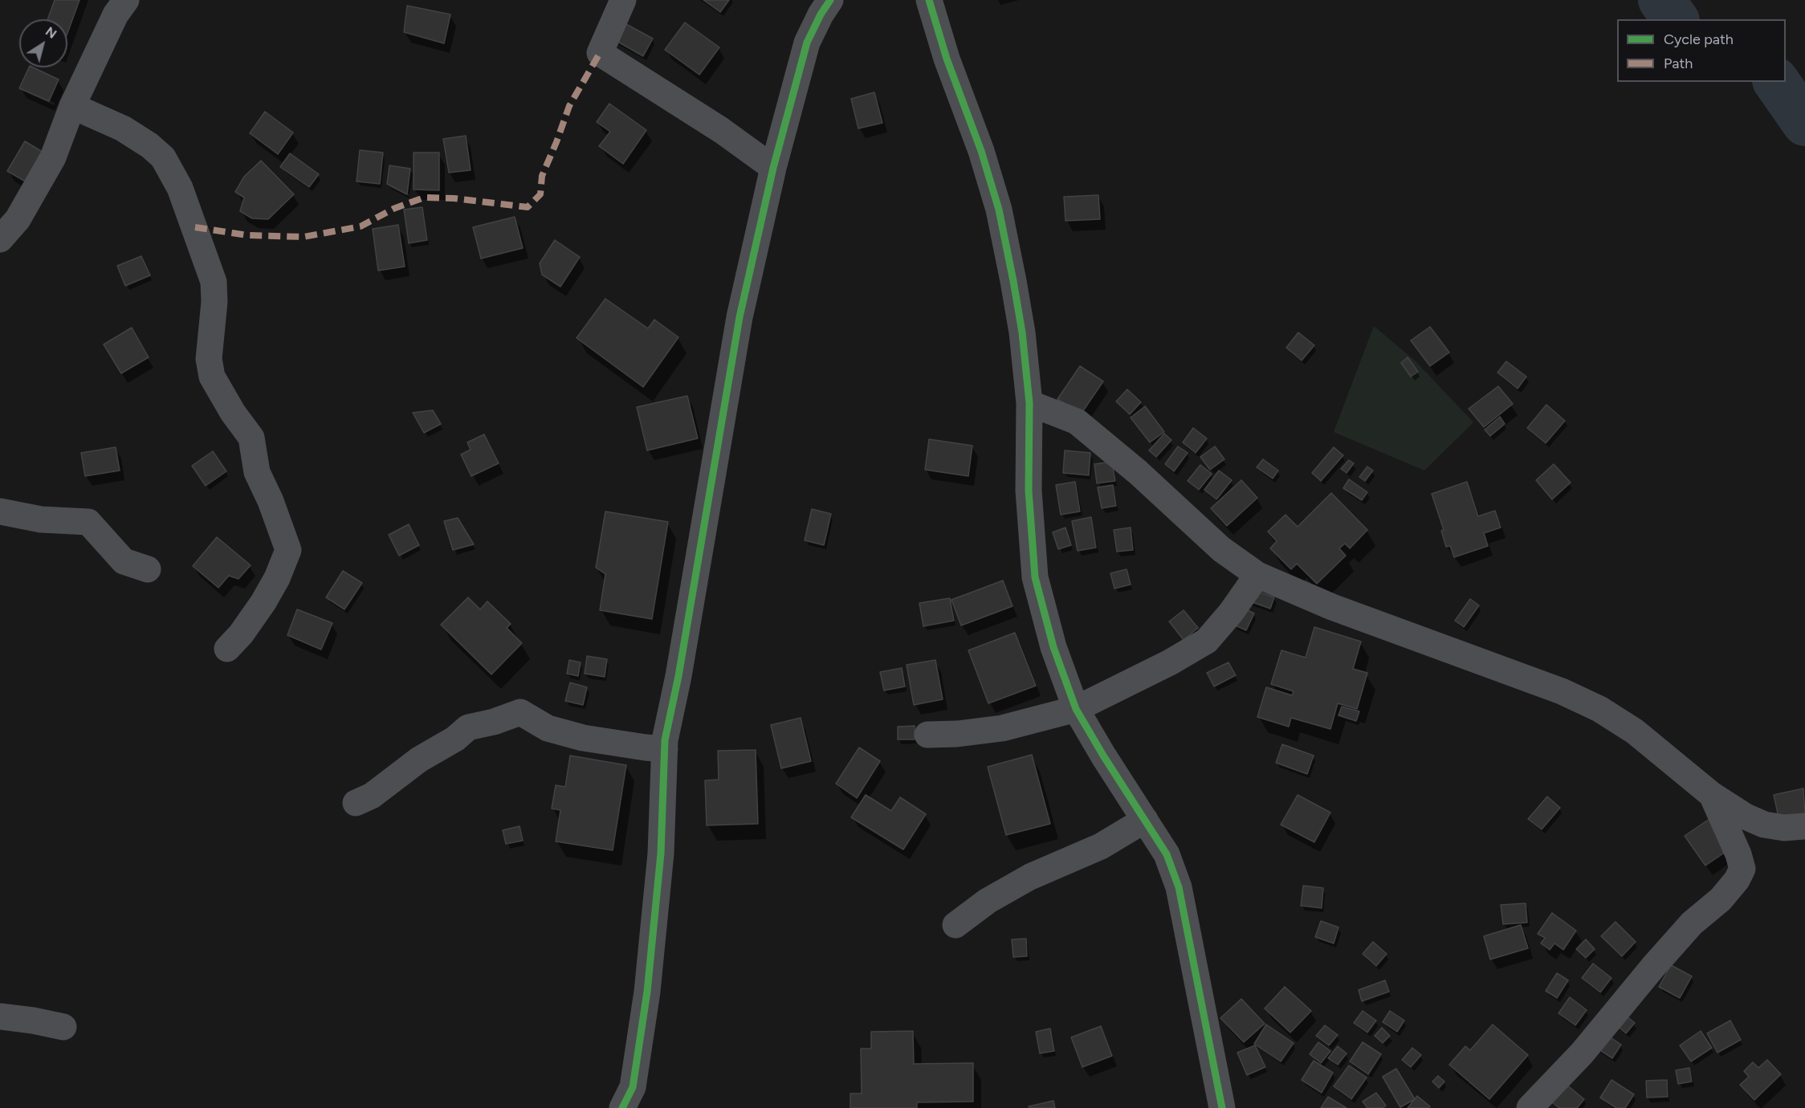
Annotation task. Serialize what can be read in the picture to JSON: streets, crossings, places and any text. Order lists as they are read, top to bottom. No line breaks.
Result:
{"legend":["Cycle path","Path"],"north":"top right"}
